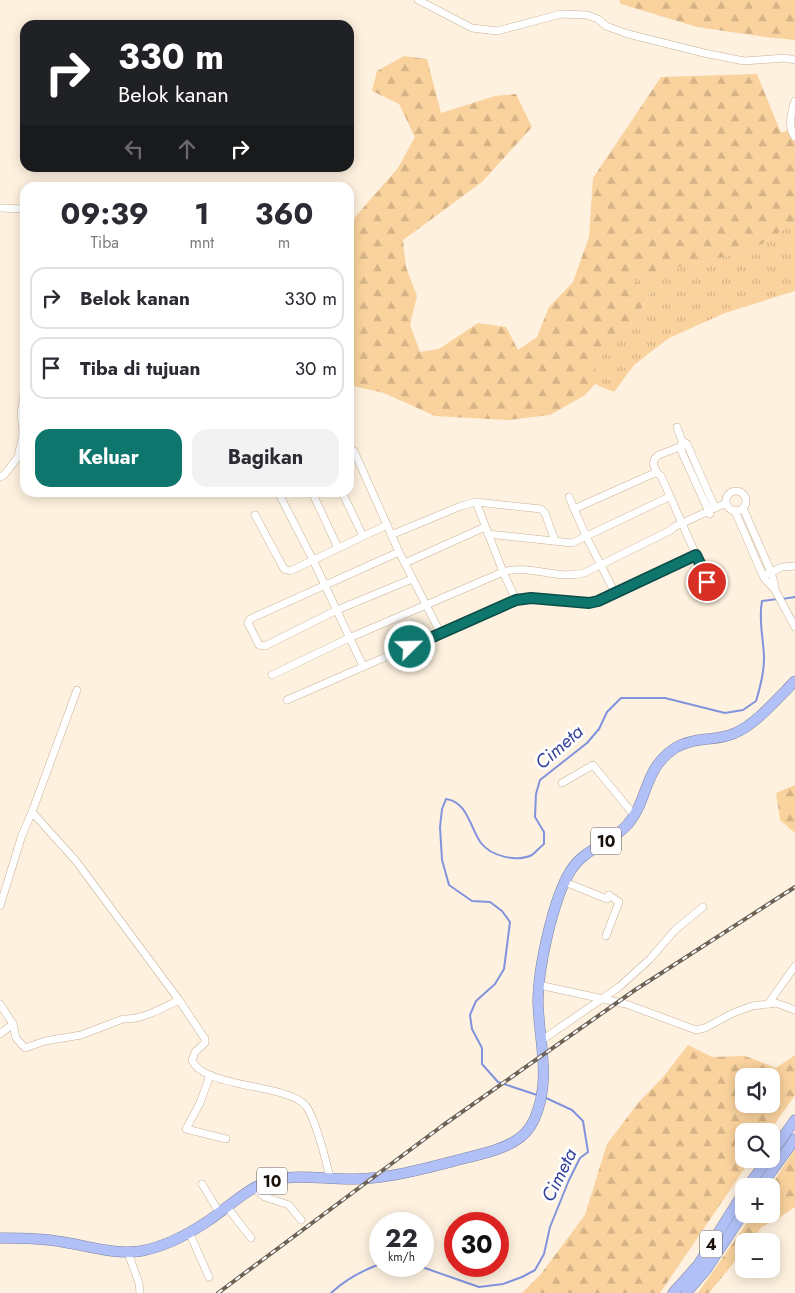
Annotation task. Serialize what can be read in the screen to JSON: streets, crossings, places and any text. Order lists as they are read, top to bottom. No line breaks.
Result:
{"streets":{"highway":["10","4"]},"water":["Cimeta"],"page":{"turn":["330 m","Belok kanan"],"eta":["09:39","Tiba","1","mnt","360","m"],"list":[{"name":"Belok kanan","value":"330 m"},{"name":"Tiba di tujuan","value":"30 m"}],"buttons":["Keluar","Bagikan"],"map_buttons":["+","−"],"speed":"22 km/h","limit":"30"}}
